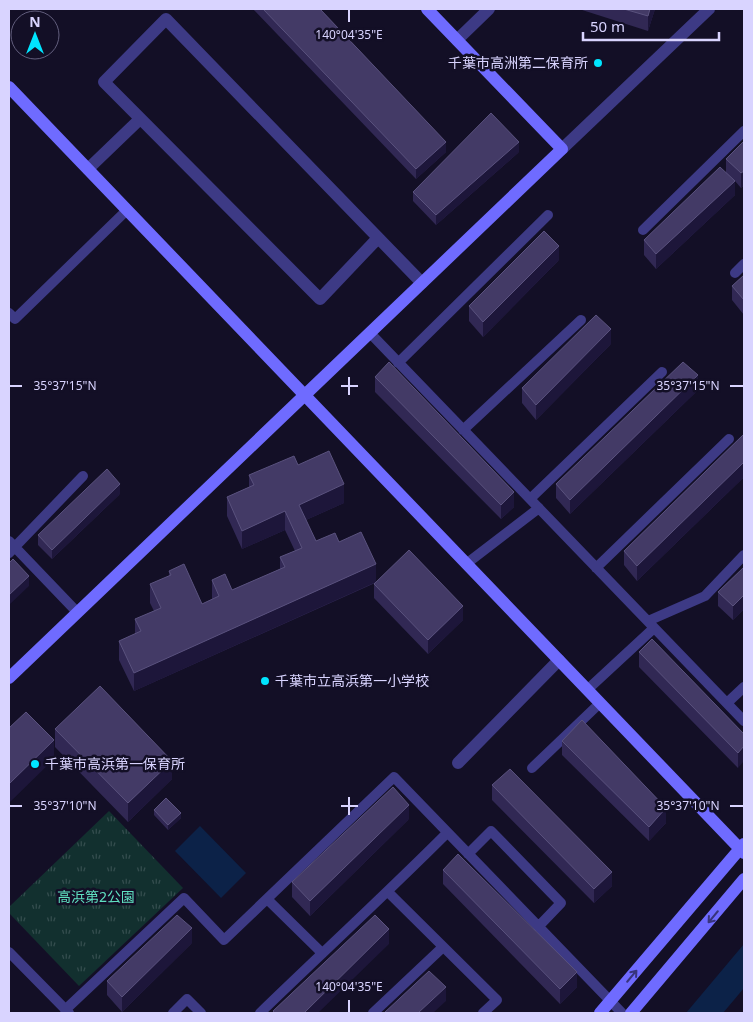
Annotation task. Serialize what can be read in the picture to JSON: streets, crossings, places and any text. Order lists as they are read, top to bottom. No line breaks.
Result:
{"parks":["高浜第2公園"],"places":["千葉市高洲第二保育所","千葉市立高浜第一小学校","千葉市高浜第一保育所"],"scale_bar":"50 m","north":"top","coordinates":["140°04'35\"E","35°37'15\"N","35°37'10\"N"]}
